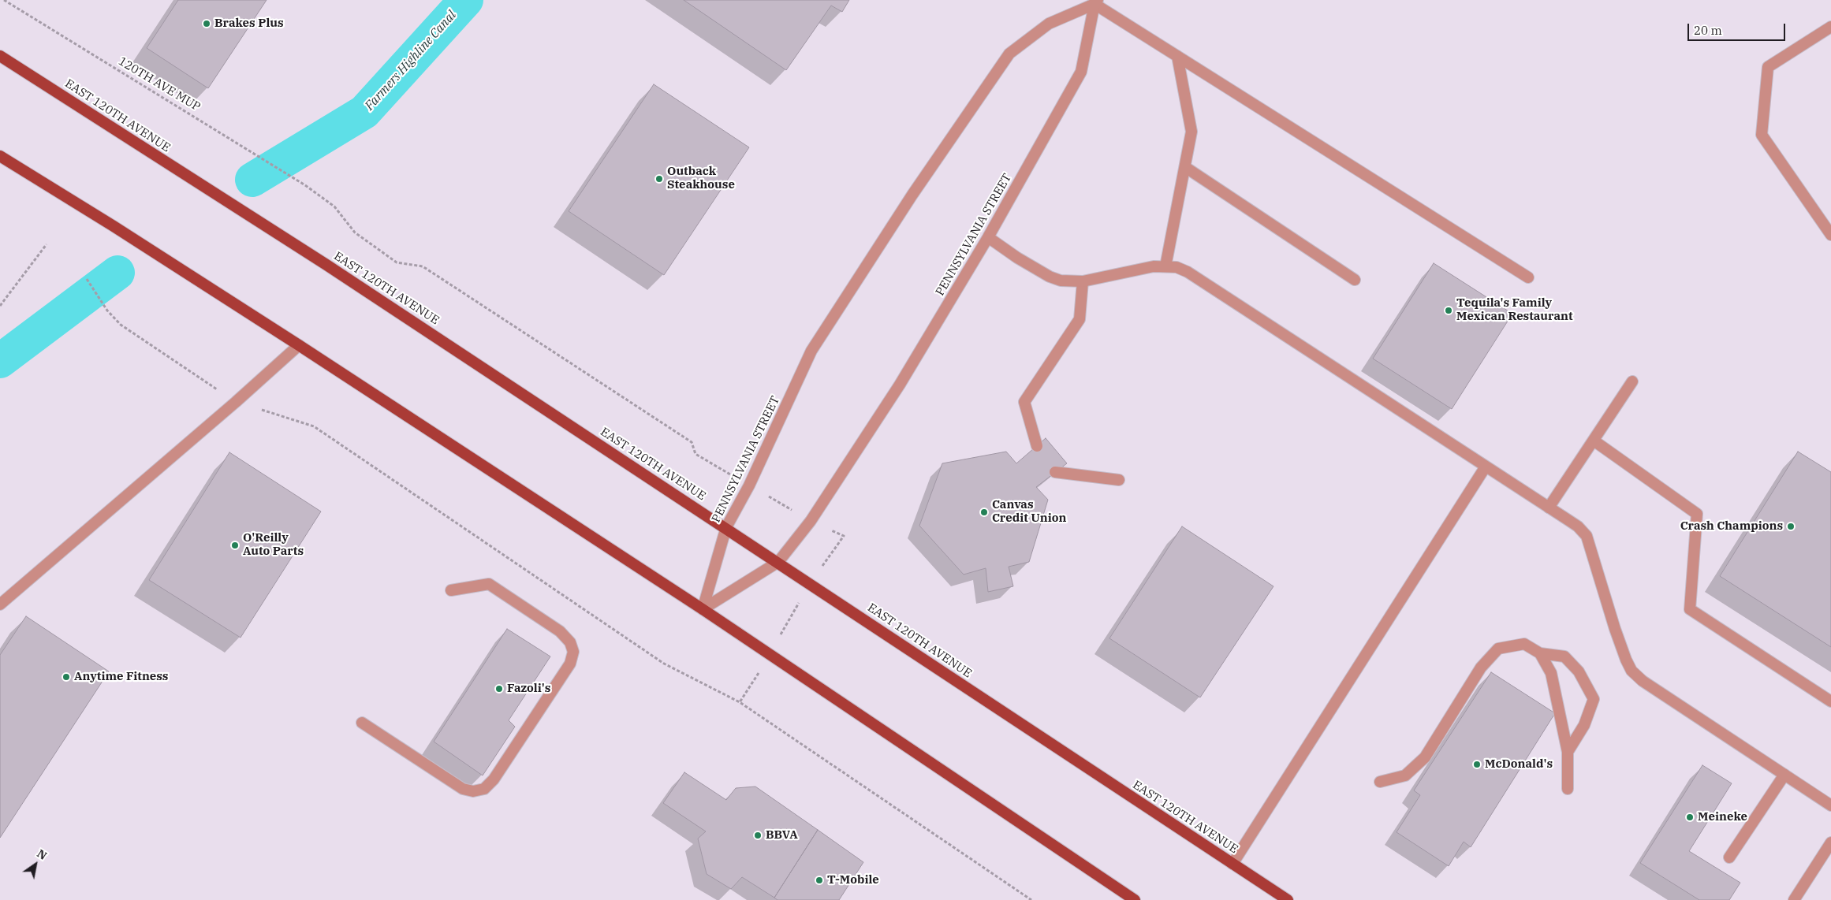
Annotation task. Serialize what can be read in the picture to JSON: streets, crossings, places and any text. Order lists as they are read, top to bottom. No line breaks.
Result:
{"streets":{"main road":["EAST 120TH AVENUE"],"street":["PENNSYLVANIA STREET"],"path":["120TH AVE MUP"]},"crossings":[["EAST 120TH AVENUE","PENNSYLVANIA STREET"]],"water":["Farmers Highline Canal"],"places":["Brakes Plus","Outback Steakhouse","Tequila's Family Mexican Restaurant","Canvas Credit Union","Crash Champions","O'Reilly Auto Parts","Anytime Fitness","Fazoli's","McDonald's","Meineke","BBVA","T-Mobile"],"scale_bar":"20 m","north":"top right"}
